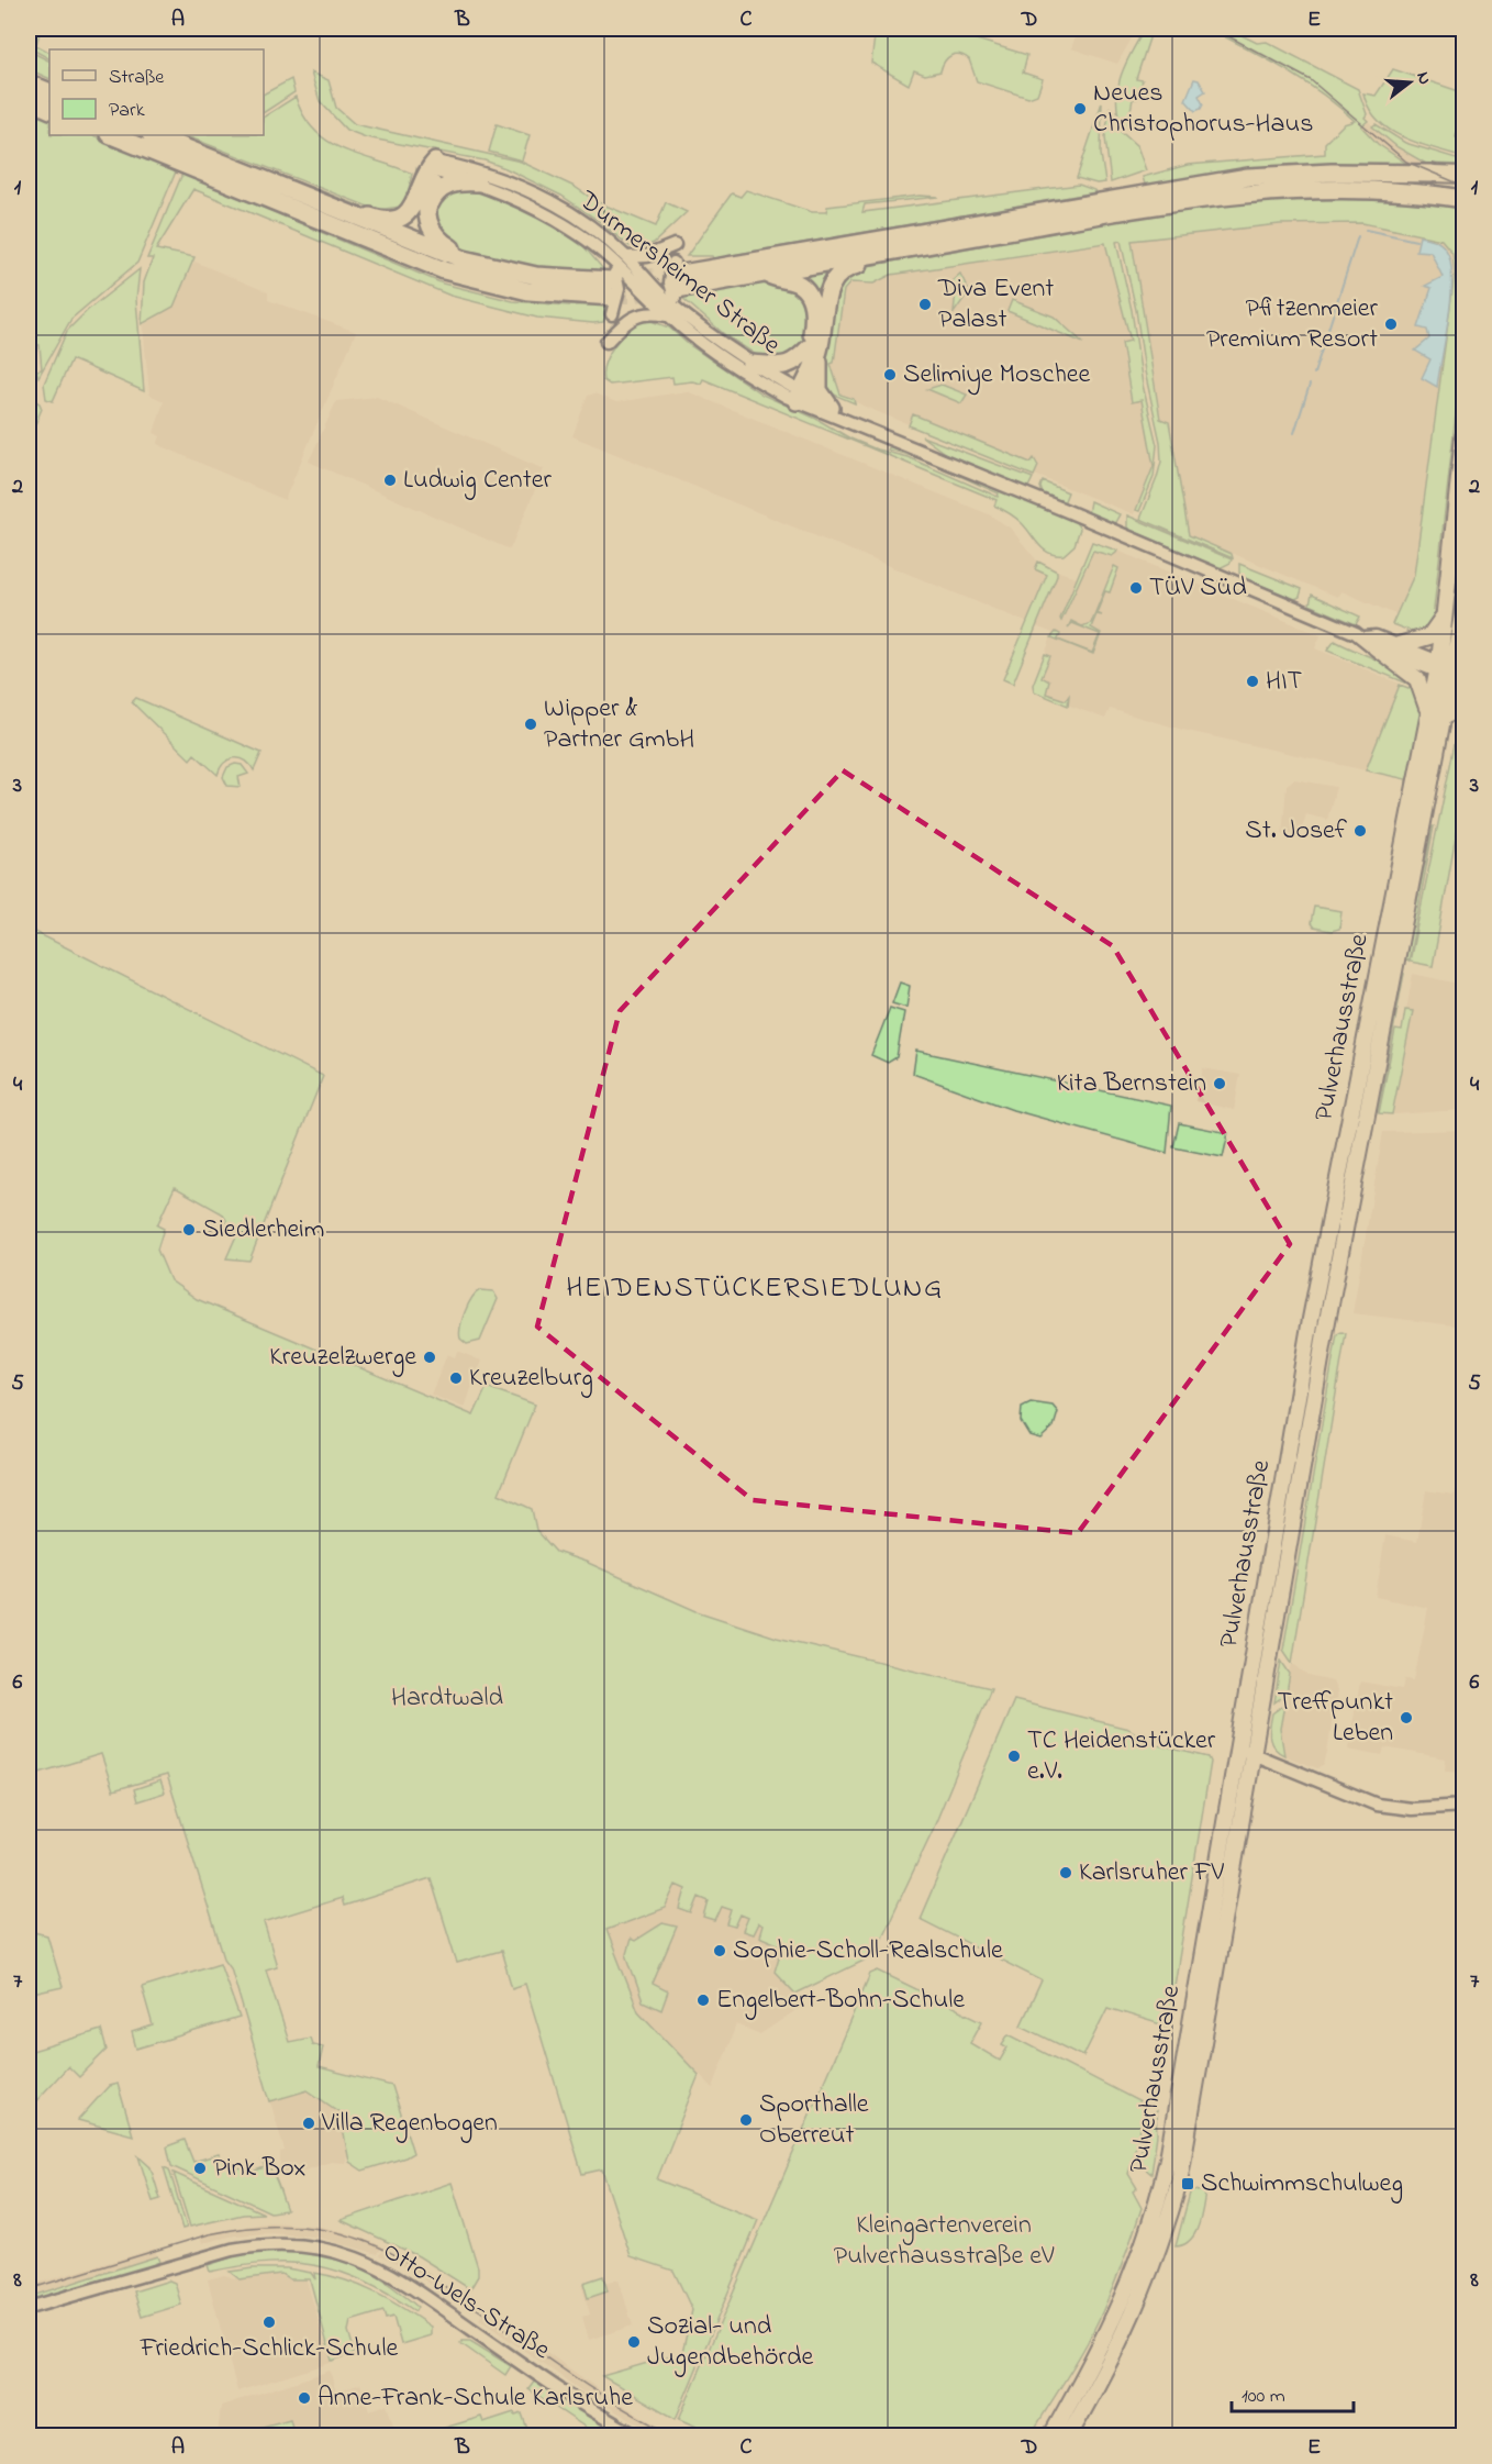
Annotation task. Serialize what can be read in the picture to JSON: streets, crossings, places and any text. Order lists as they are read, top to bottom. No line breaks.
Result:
{"streets":{"main road":["Pulverhausstraße"],"street":["Durmersheimer Straße","Otto-Wels-Straße"]},"crossings":[["Durmersheimer Straße","Pulverhausstraße"]],"districts":["HEIDENSTÜCKERSIEDLUNG"],"parks":["Hardtwald","Kleingartenverein Pulverhausstraße eV"],"places":{"other":["Neues Christophorus-Haus","Diva Event Palast","Pfitzenmeier Premium Resort","Selimiye Moschee","Ludwig Center","TÜV Süd","HIT","Wipper & Partner GmbH","St. Josef","Kita Bernstein","Siedlerheim","Kreuzelzwerge","Kreuzelburg","Treffpunkt Leben","TC Heidenstücker e.V.","Karlsruher FV","Sophie-Scholl-Realschule","Engelbert-Bohn-Schule","Sporthalle Oberreut","Villa Regenbogen","Pink Box","Friedrich-Schlick-Schule","Sozial- und Jugendbehörde","Anne-Frank-Schule Karlsruhe"],"transit":["Schwimmschulweg"]},"legend":["Straße","Park"],"scale_bar":"100 m","north":"right","grid":{"columns":["A","B","C","D","E"],"rows":["1","2","3","4","5","6","7","8"]}}
